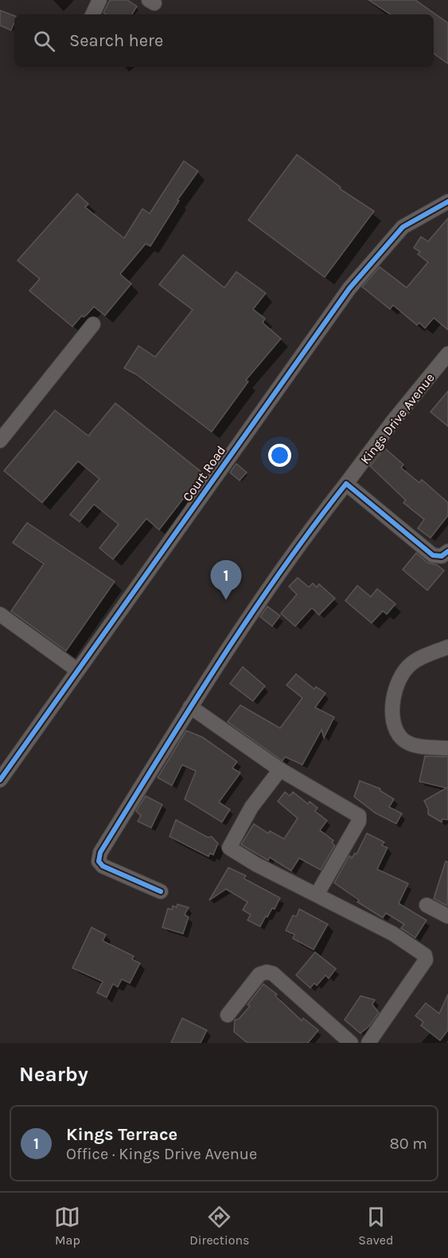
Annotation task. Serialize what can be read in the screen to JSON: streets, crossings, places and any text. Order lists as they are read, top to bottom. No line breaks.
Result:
{"streets":{"street":["Kings Drive Avenue","Court Road"]},"page":{"search":"Search here","pins":"1","heading":"Nearby","list":[{"mark":"1","name":"Kings Terrace","note":"Office · Kings Drive Avenue","value":"80 m"}],"nav":["Map","Directions","Saved"]}}
